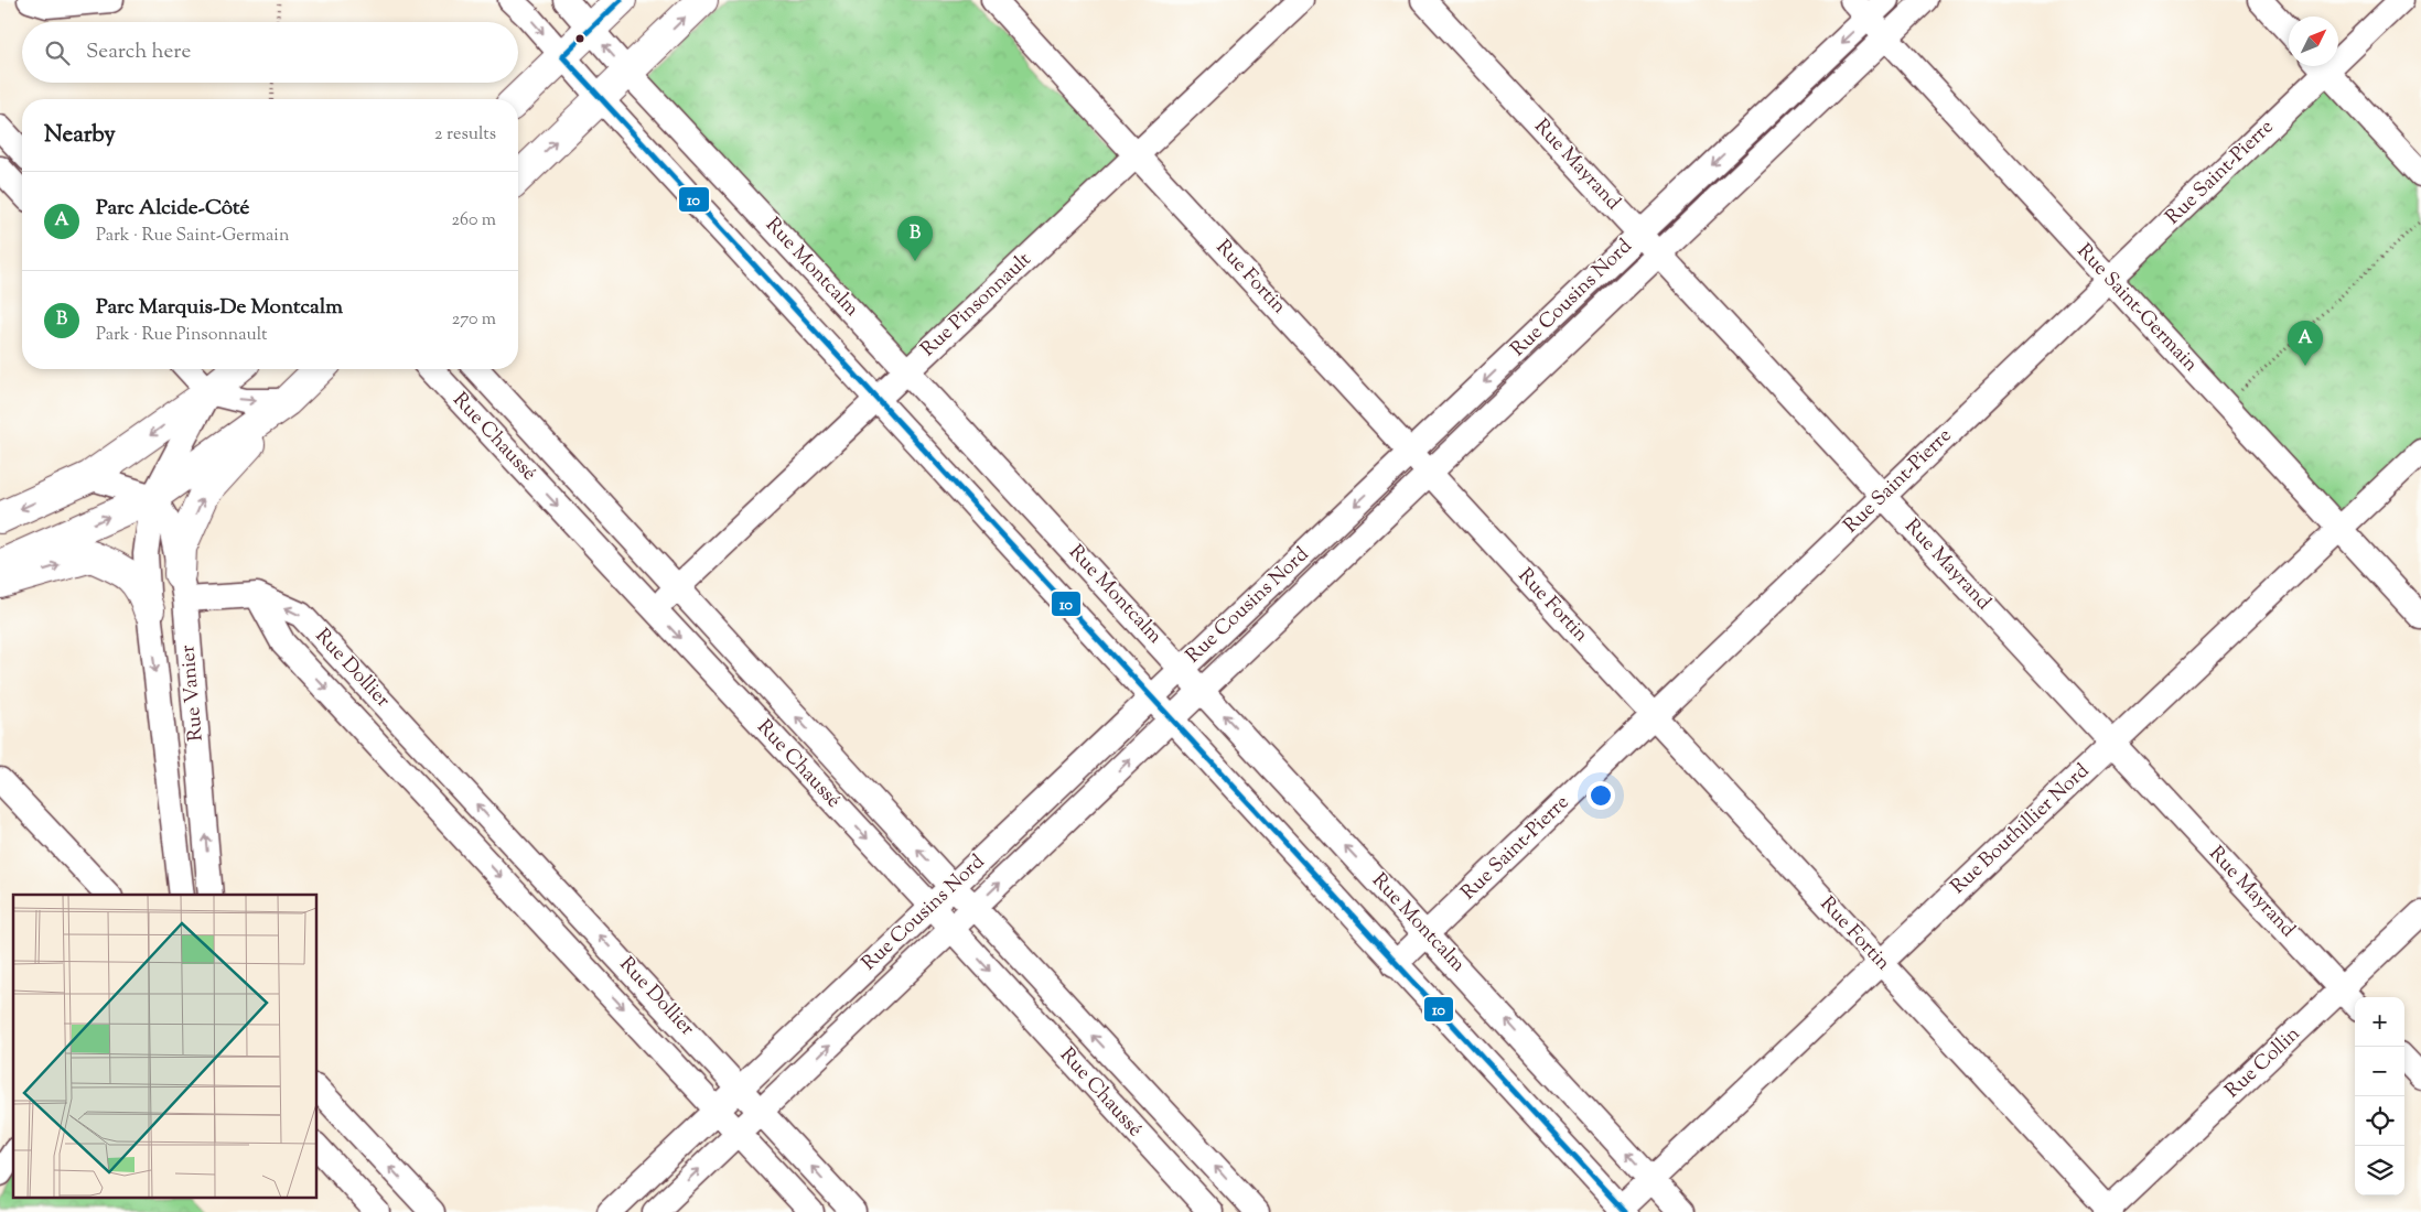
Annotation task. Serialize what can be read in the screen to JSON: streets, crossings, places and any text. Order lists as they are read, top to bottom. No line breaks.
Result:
{"streets":{"street":["Rue Mayrand","Rue Saint-Pierre","Rue Montcalm","Rue Fortin","Rue Cousins Nord","Rue Pinsonnault","Rue Saint-Germain","Rue Chaussé","Rue Dollier","Rue Vanier","Rue Bouthillier Nord","Rue Collin"]},"crossings":[["Rue Mayrand","Rue Saint-Pierre"],["Rue Mayrand","Rue Cousins Nord"],["Rue Mayrand","Rue Bouthillier Nord"],["Rue Mayrand","Rue Collin"],["Rue Saint-Pierre","Rue Montcalm"],["Rue Saint-Pierre","Rue Fortin"],["Rue Saint-Pierre","Rue Saint-Germain"],["Rue Montcalm","Rue Cousins Nord"],["Rue Montcalm","Rue Pinsonnault"],["Rue Montcalm","Rue Bouthillier Nord"],["Rue Fortin","Rue Cousins Nord"],["Rue Fortin","Rue Pinsonnault"],["Rue Fortin","Rue Bouthillier Nord"],["Rue Fortin","Rue Collin"],["Rue Cousins Nord","Rue Saint-Germain"],["Rue Cousins Nord","Rue Chaussé"],["Rue Cousins Nord","Rue Dollier"],["Rue Pinsonnault","Rue Chaussé"],["Rue Saint-Germain","Rue Bouthillier Nord"],["Rue Dollier","Rue Vanier"]],"lines":["transit line 10"],"north":"top right","page":{"search":"Search here","heading":["Nearby","2 results"],"list":[{"mark":"A","name":"Parc Alcide-Côté","note":"Park · Rue Saint-Germain","value":"260 m"},{"mark":"B","name":"Parc Marquis-De Montcalm","note":"Park · Rue Pinsonnault","value":"270 m"}],"pins":["B","A"],"map_buttons":["+","−"]}}
